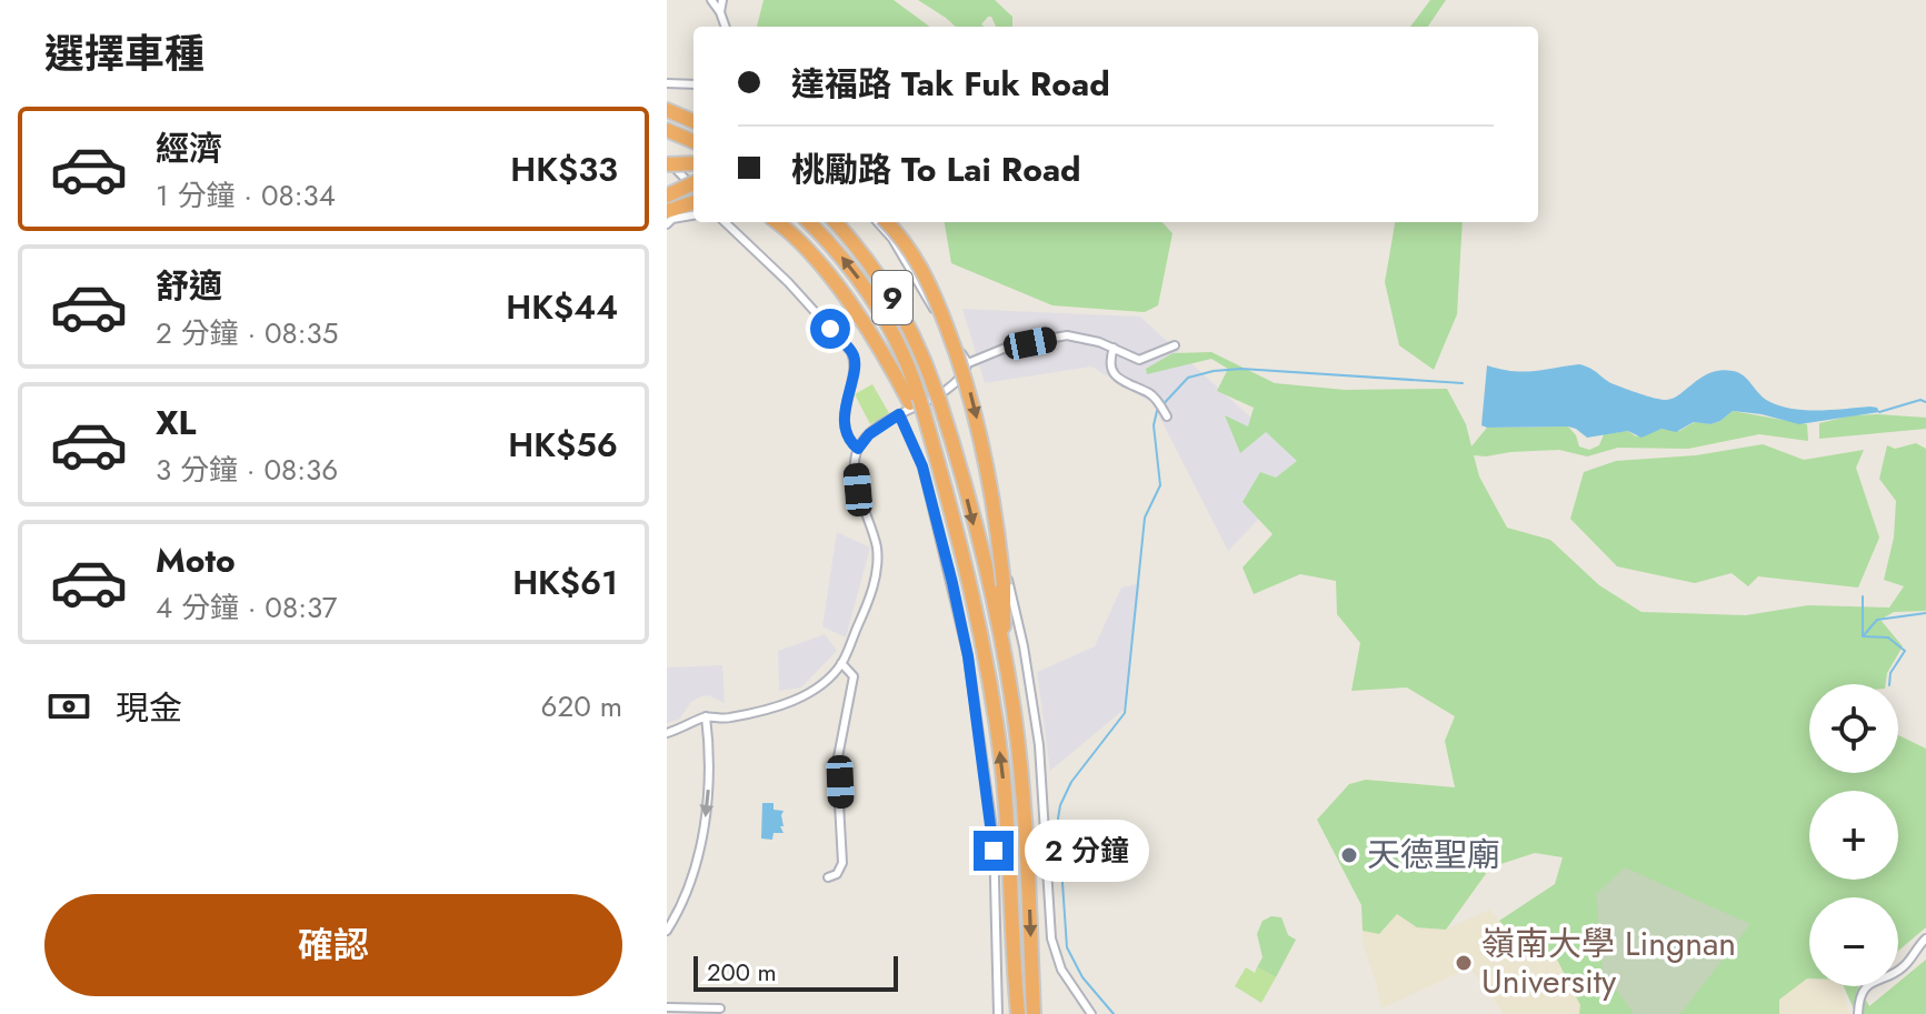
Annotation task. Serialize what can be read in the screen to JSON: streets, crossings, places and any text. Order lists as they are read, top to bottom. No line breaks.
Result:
{"streets":{"highway":["9"]},"places":["天德聖廟","嶺南大學 Lingnan University"],"scale_bar":"200 m","page":{"heading":"選擇車種","banner":["達福路 Tak Fuk Road","桃勵路 To Lai Road"],"list":[{"name":"經濟","note":"1 分鐘 · 08:34","value":"HK$33"},{"name":"舒適","note":"2 分鐘 · 08:35","value":"HK$44"},{"name":"XL","note":"3 分鐘 · 08:36","value":"HK$56"},{"name":"Moto","note":"4 分鐘 · 08:37","value":"HK$61"}],"pay":["現金","620 m"],"map_buttons":["+","−"],"bubble":"2 分鐘","buttons":"確認","scale":"200 m"}}
